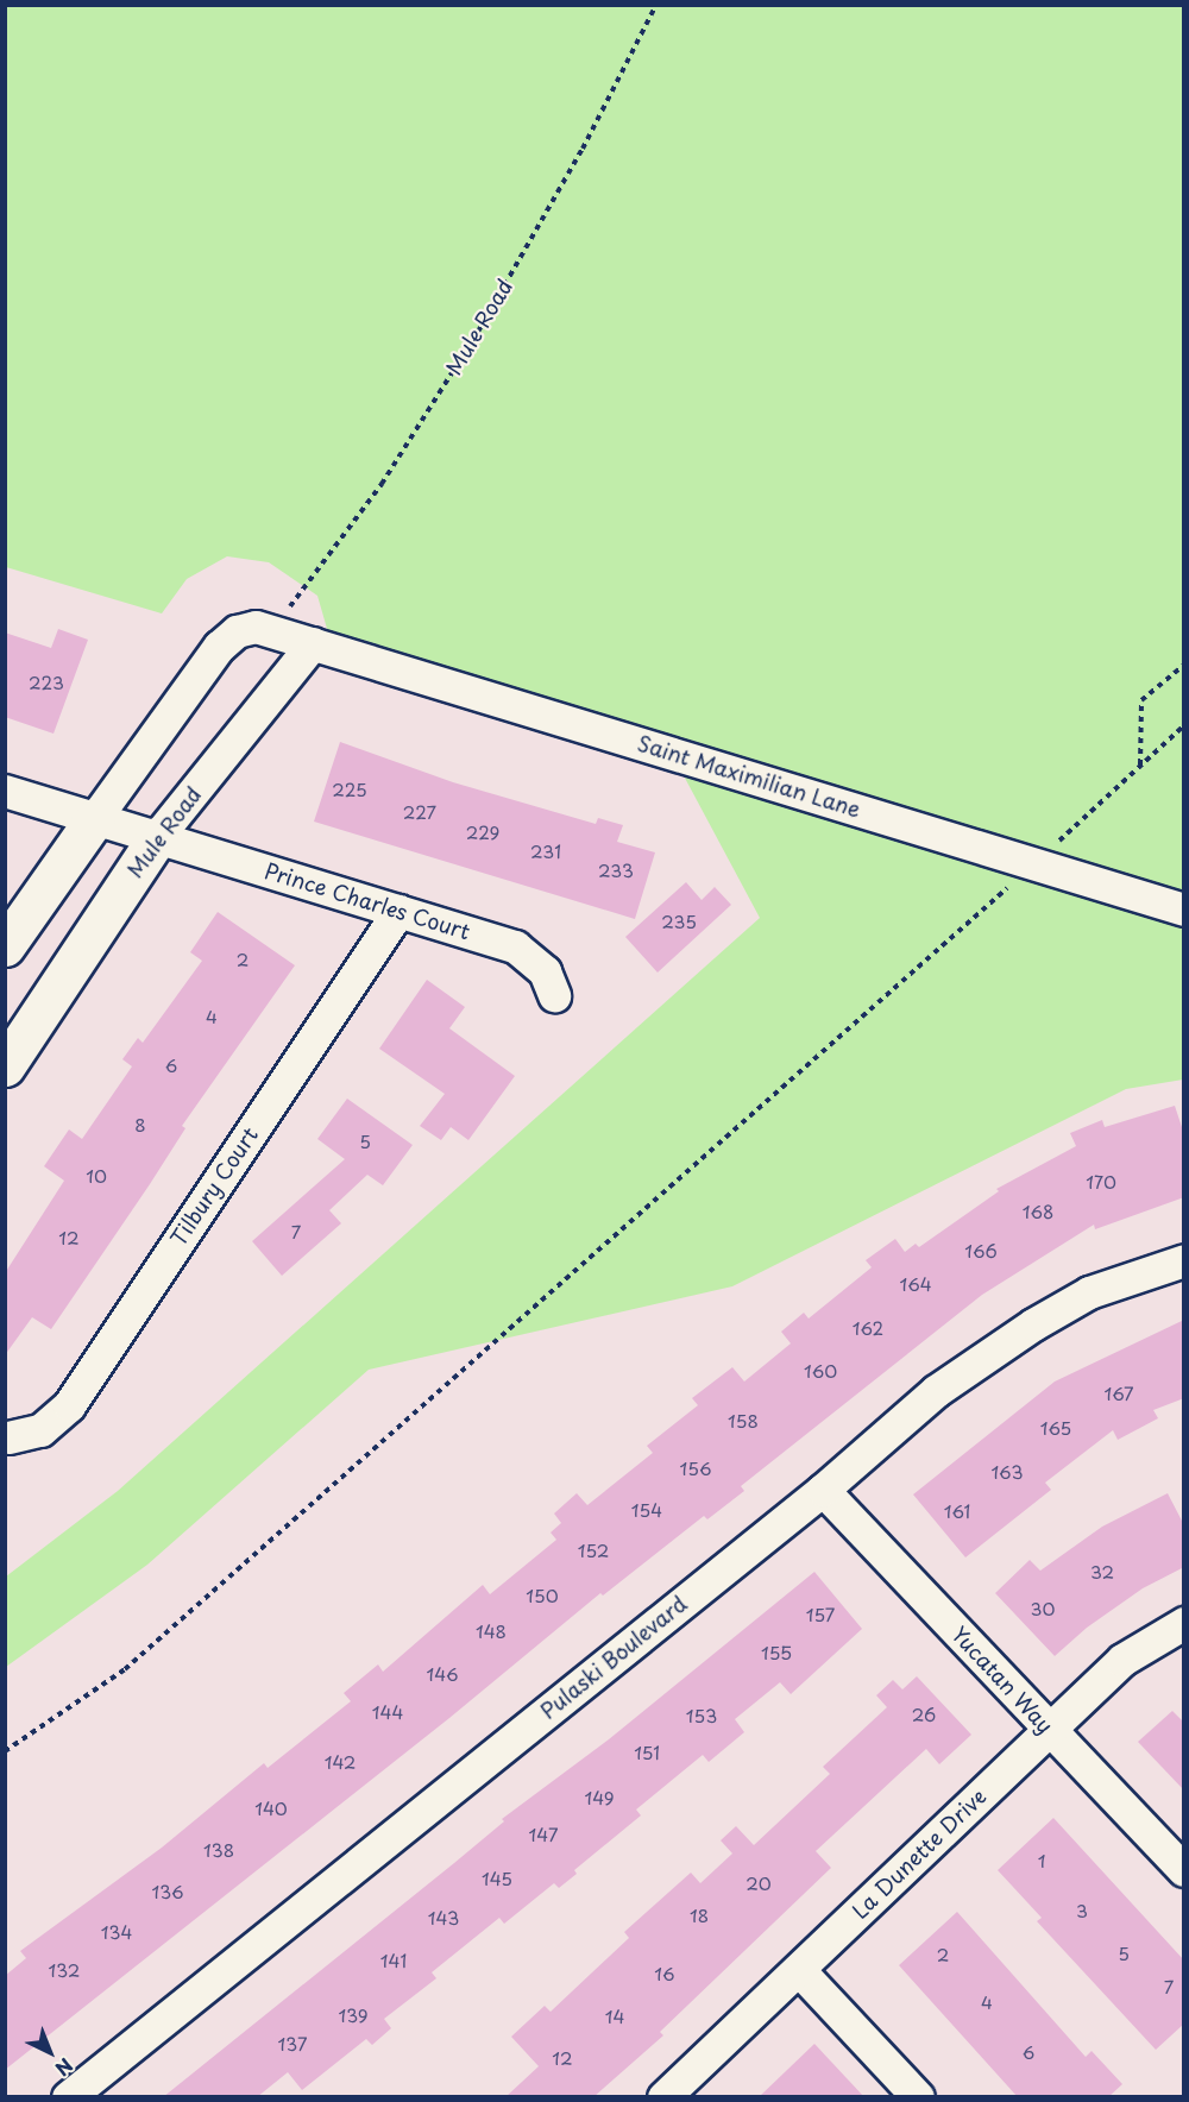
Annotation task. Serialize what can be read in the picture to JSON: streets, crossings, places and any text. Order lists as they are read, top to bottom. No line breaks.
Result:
{"streets":{"main road":["Mule Road"],"street":["Saint Maximilian Lane","Prince Charles Court","Tilbury Court","Pulaski Boulevard","Yucatan Way","La Dunette Drive"]},"crossings":[["Mule Road","Saint Maximilian Lane"],["Mule Road","Prince Charles Court"],["Prince Charles Court","Tilbury Court"],["Pulaski Boulevard","Yucatan Way"],["Yucatan Way","La Dunette Drive"]],"house_numbers":["223","225","227","229","231","233","235","2","4","6","8","5","10","170","168","7","12","166","164","162","160","167","158","165","156","163","154","161","152","32","150","30","157","148","155","146","144","26","153","151","142","149","140","147","138","1","145","20","136","3","18","143","134","5","2","141","132","16","7","4","139","14","137","6","12"],"north":"bottom right"}
